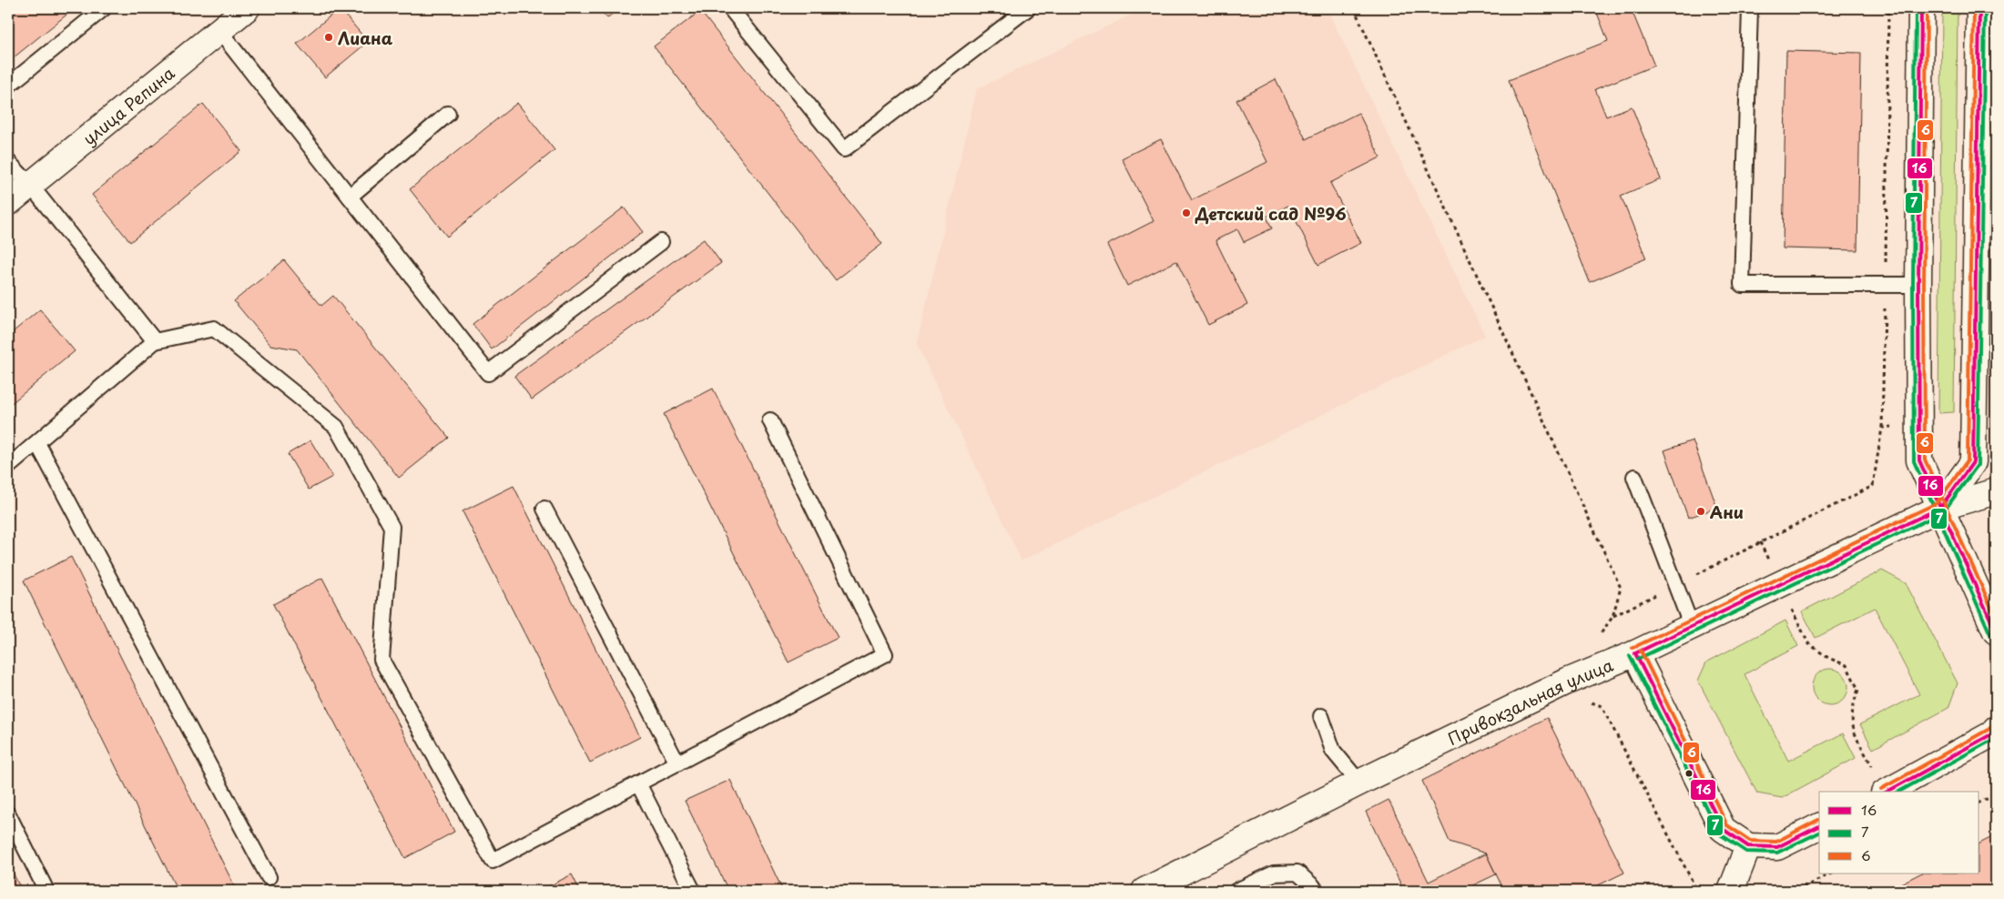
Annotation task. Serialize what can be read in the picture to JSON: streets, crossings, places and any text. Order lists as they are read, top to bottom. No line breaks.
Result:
{"streets":{"street":["улица Репина","Привокзальная улица"]},"places":["Лиана","Детский сад №96","Ани"],"lines":["transit line 16","transit line 7","transit line 6"],"legend":["16","7","6"]}
